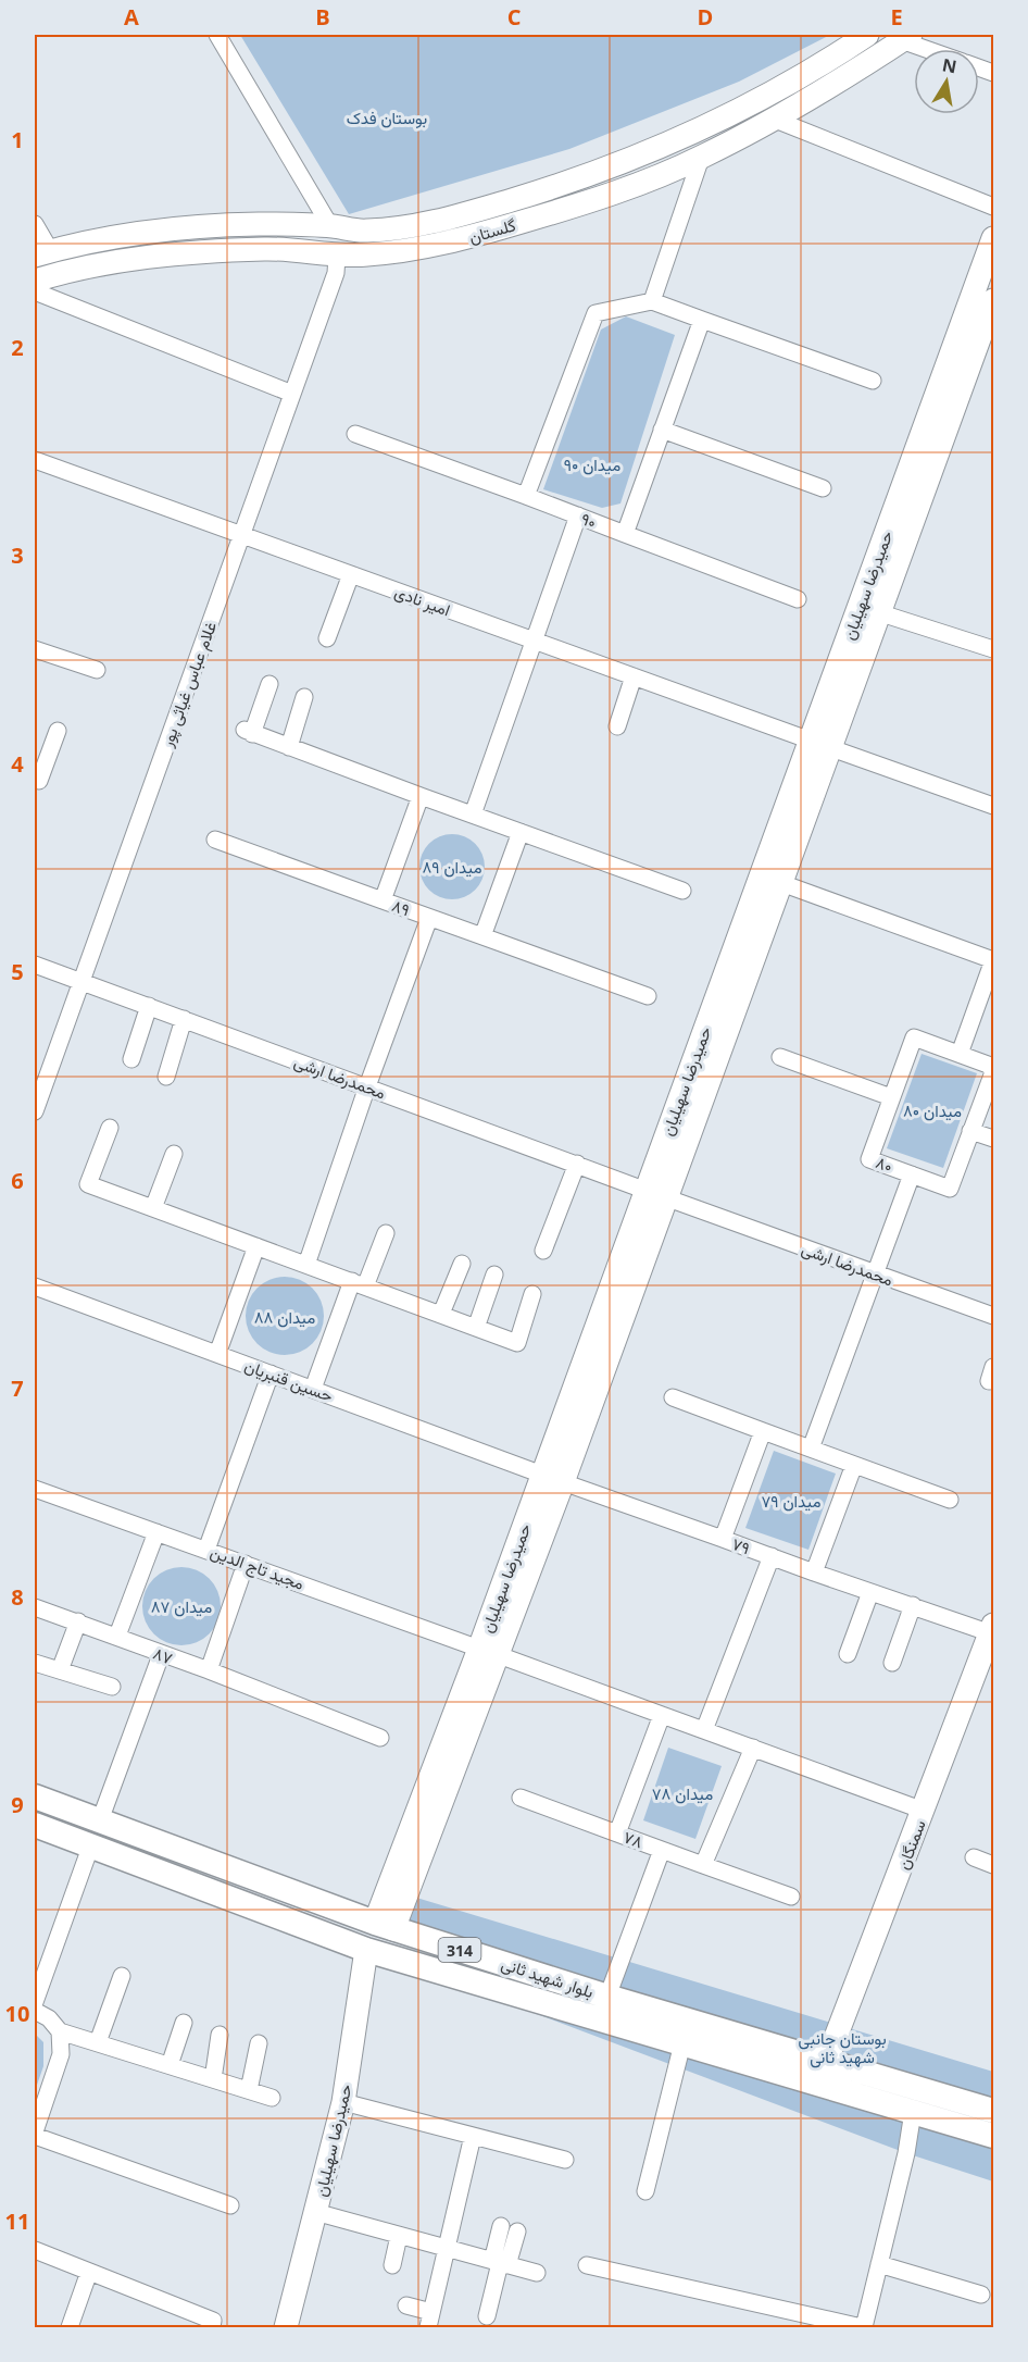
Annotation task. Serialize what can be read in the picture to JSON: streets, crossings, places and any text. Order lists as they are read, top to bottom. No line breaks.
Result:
{"streets":{"main road":["گلستان","حمیدرضا سهیلیان","سمنگان","314","بلوار شهید ثانی"],"street":["۹۰","امیر نادی","غلام عباس غیاثی ‌پور","۸۹","محمدرضا ارشی","۸۰","حسین قنبریان","۷۹","مجید تاج الدین","۸۷","۷۸"]},"crossings":[["گلستان","غلام عباس غیاثی ‌پور"],["حمیدرضا سهیلیان","امیر نادی"],["حمیدرضا سهیلیان","محمدرضا ارشی"],["حمیدرضا سهیلیان","حسین قنبریان"],["حمیدرضا سهیلیان","مجید تاج الدین"],["حمیدرضا سهیلیان","بلوار شهید ثانی"],["امیر نادی","غلام عباس غیاثی ‌پور"],["غلام عباس غیاثی ‌پور","محمدرضا ارشی"],["حسین قنبریان","۷۹"],["مجید تاج الدین","۷۸"],["سمنگان","بلوار شهید ثانی"]],"parks":["بوستان فدک","میدان ۹۰","میدان ۸۹","میدان ۸۰","میدان ۸۸","میدان ۷۹","میدان ۸۷","میدان ۷۸","بوستان جانبی شهید ثانی"],"north":"top","grid":{"columns":["A","B","C","D","E"],"rows":["1","2","3","4","5","6","7","8","9","10","11"]}}
